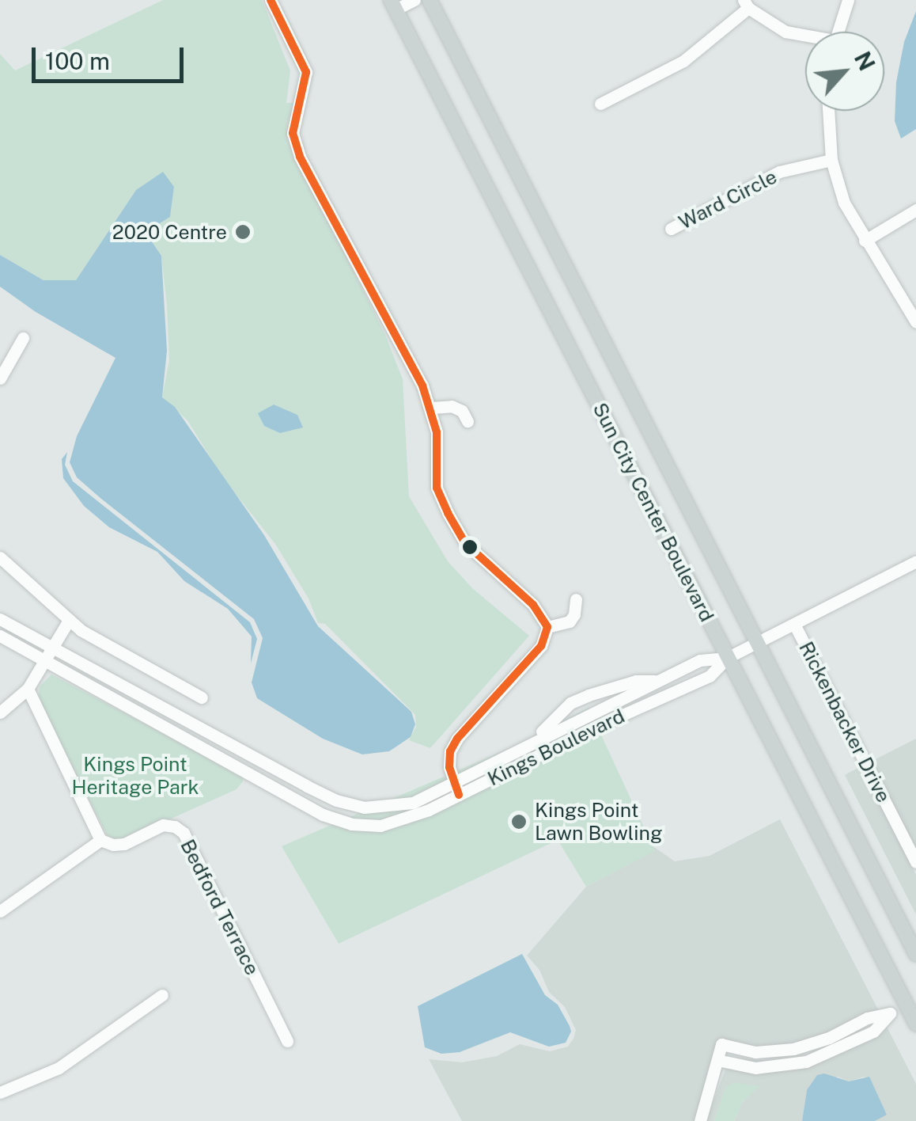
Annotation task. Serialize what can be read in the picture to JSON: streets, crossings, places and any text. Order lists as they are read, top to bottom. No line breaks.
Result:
{"streets":{"main road":["Sun City Center Boulevard"],"street":["Ward Circle","Rickenbacker Drive","Kings Boulevard","Bedford Terrace"]},"crossings":[["Sun City Center Boulevard","Kings Boulevard"],["Rickenbacker Drive","Kings Boulevard"]],"parks":["Kings Point Heritage Park"],"places":["2020 Centre","Kings Point Lawn Bowling"],"scale_bar":"100 m","north":"top right"}
